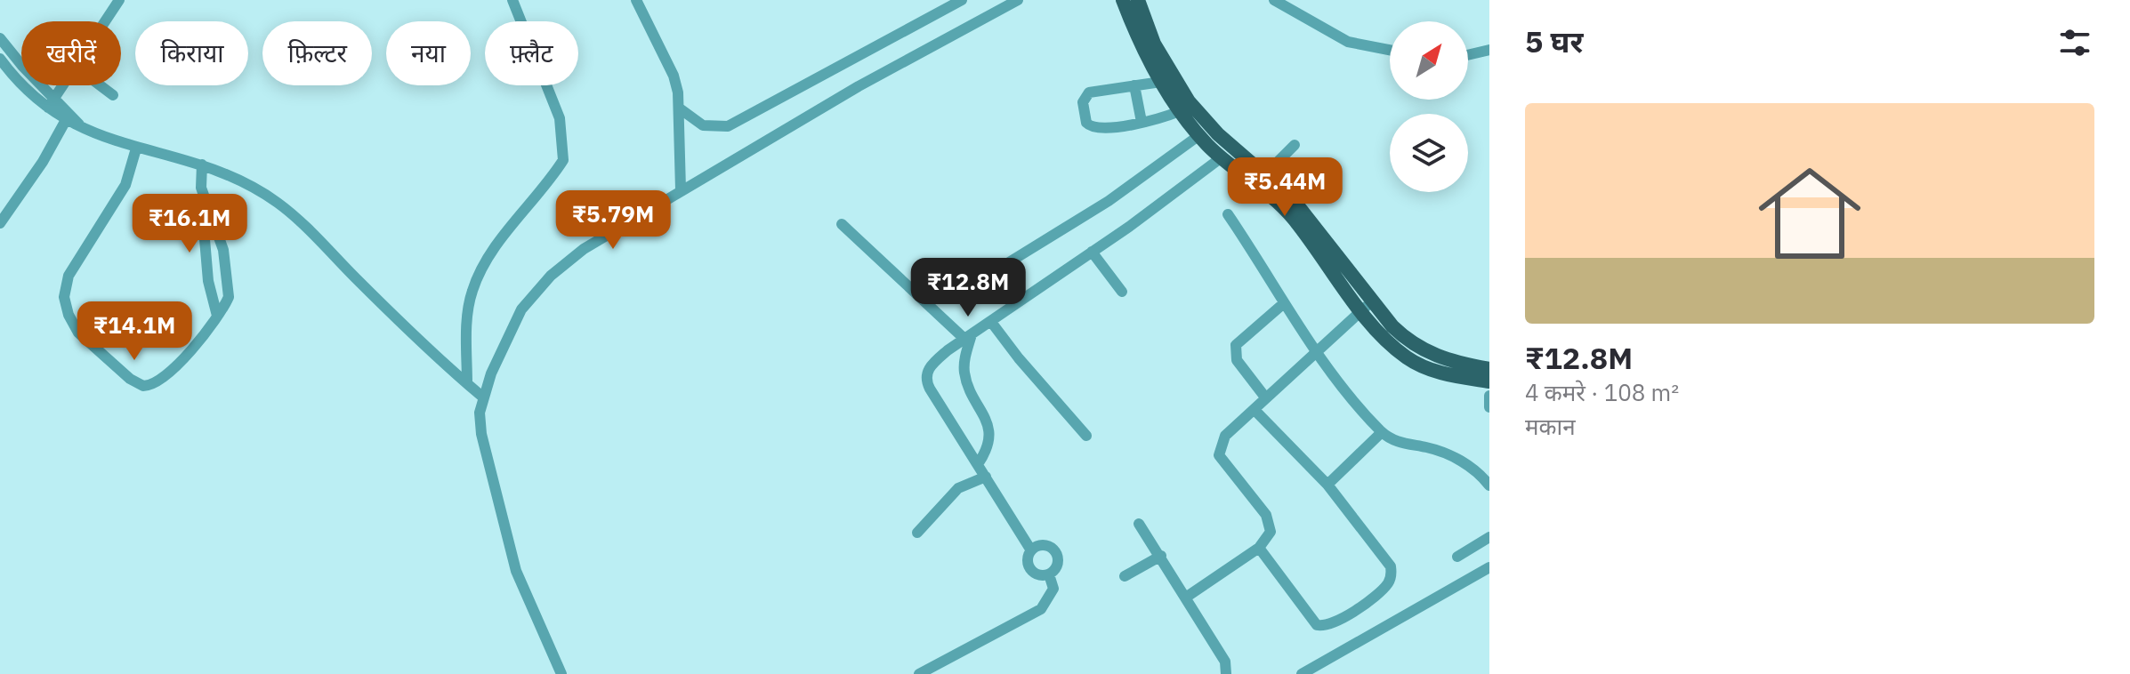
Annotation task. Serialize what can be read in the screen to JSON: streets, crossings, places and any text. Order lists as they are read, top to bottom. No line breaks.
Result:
{"north":"top right","page":{"heading":"5 घर","chip":["खरीदें","किराया","फ़िल्टर","नया","फ़्लैट"],"list":[{"name":"₹12.8M","note":"4 कमरे · 108 m² · मकान"}],"price":["₹5.44M","₹5.79M","₹16.1M","₹12.8M","₹14.1M"]}}
